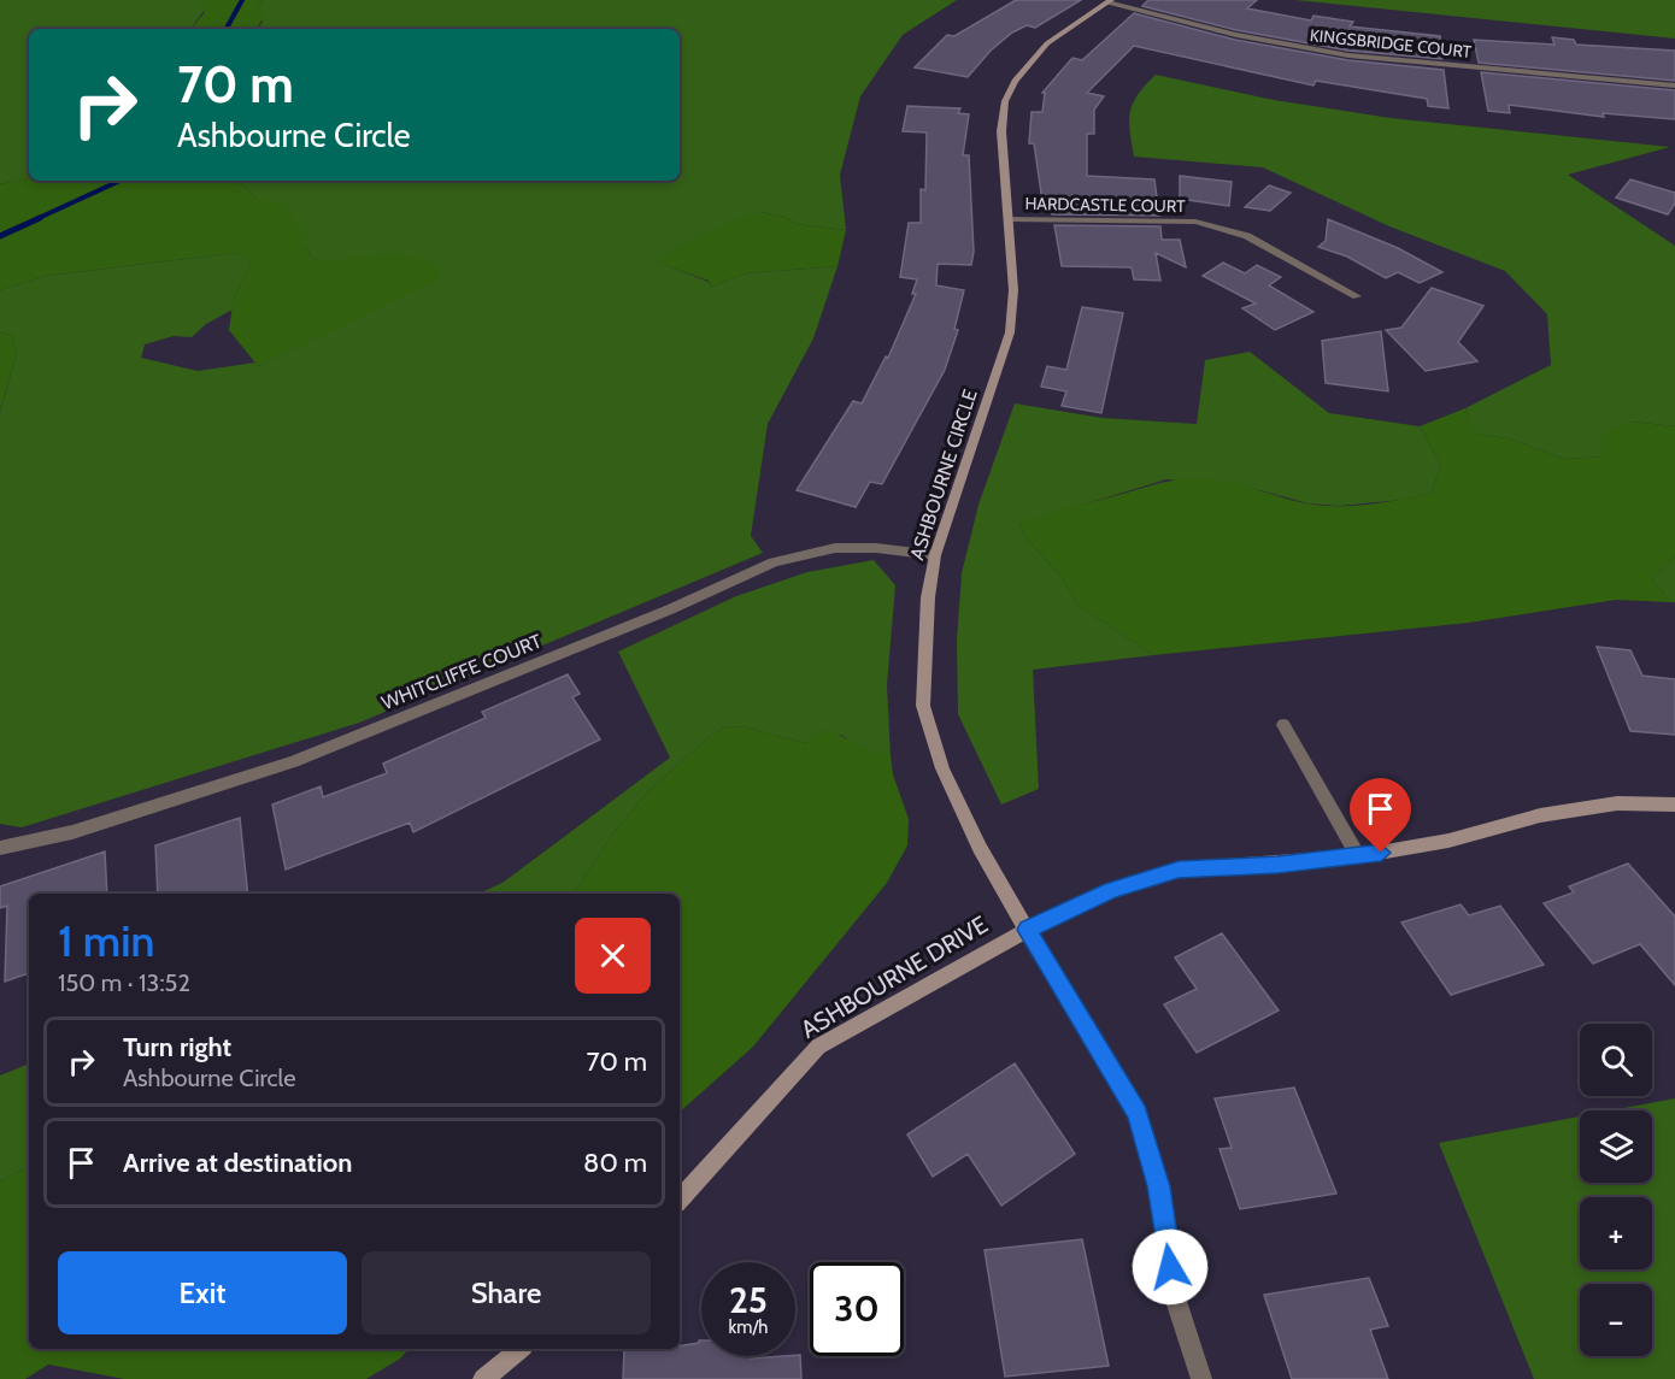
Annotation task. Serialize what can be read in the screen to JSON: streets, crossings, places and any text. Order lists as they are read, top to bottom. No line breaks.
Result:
{"streets":{"street":["KINGSBRIDGE COURT","HARDCASTLE COURT","ASHBOURNE CIRCLE","WHITCLIFFE COURT","ASHBOURNE DRIVE"]},"crossings":[["KINGSBRIDGE COURT","ASHBOURNE CIRCLE"],["HARDCASTLE COURT","ASHBOURNE CIRCLE"],["ASHBOURNE CIRCLE","WHITCLIFFE COURT"],["ASHBOURNE CIRCLE","ASHBOURNE DRIVE"]],"page":{"turn":["70 m","Ashbourne Circle"],"heading":["1 min","150 m · 13:52"],"list":[{"name":"Turn right","note":"Ashbourne Circle","value":"70 m"},{"name":"Arrive at destination","value":"80 m"}],"map_buttons":["+","−"],"buttons":["Exit","Share"],"speed":"25 km/h","limit":"30"}}
